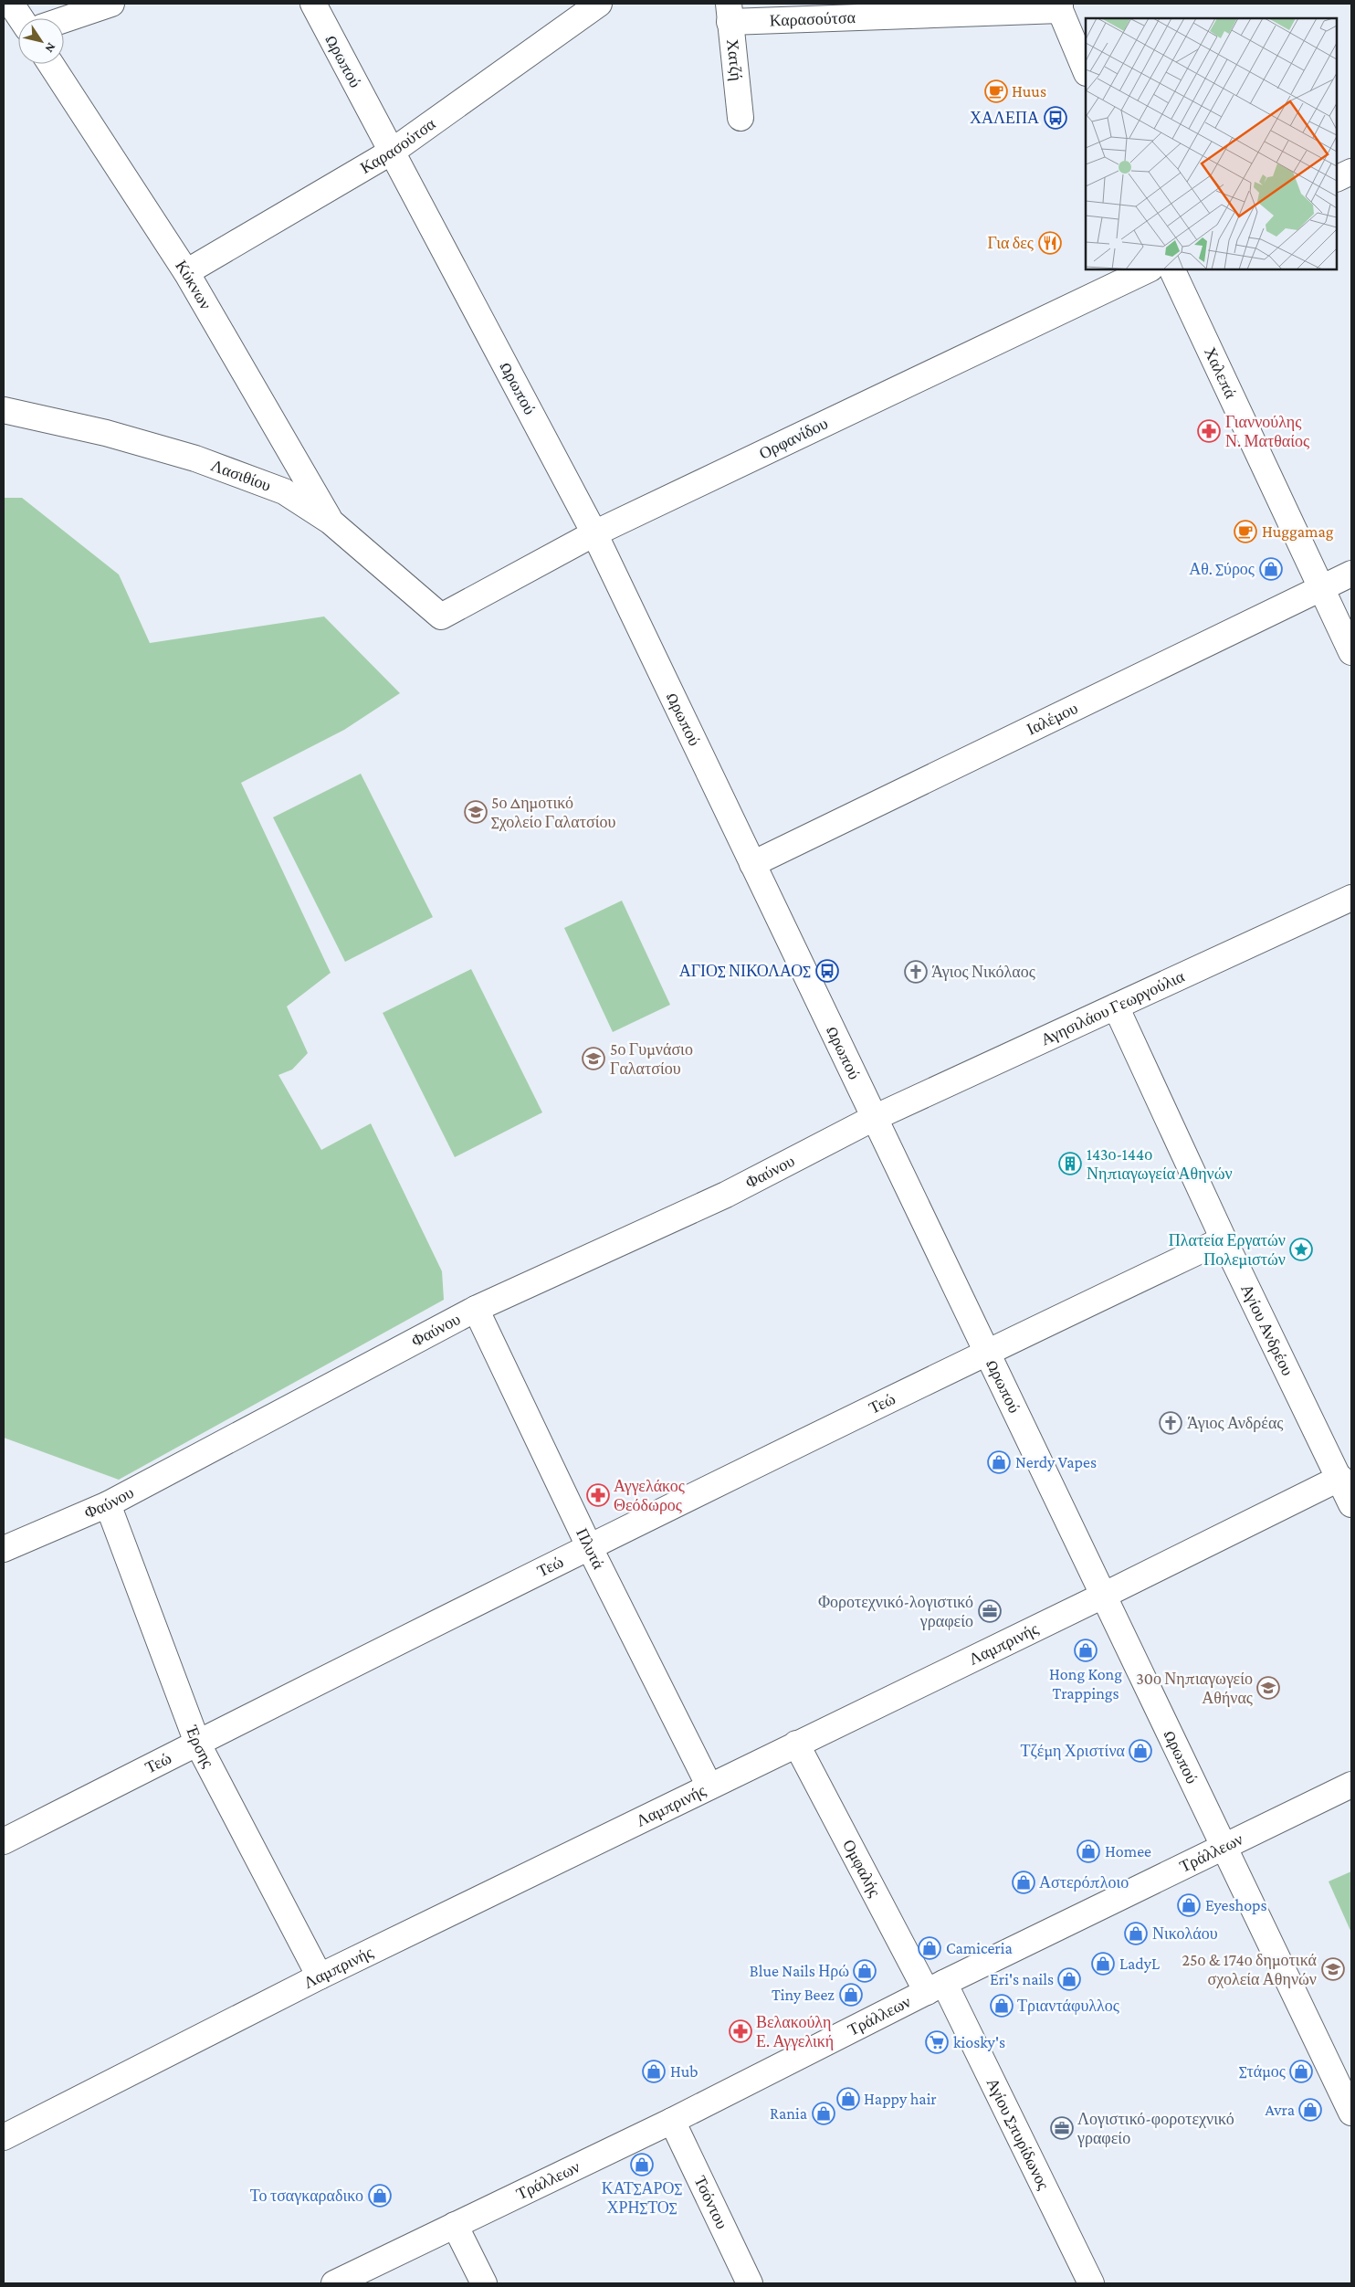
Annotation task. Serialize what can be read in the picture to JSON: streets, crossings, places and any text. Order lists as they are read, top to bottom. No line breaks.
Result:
{"streets":{"street":["Καρασούτσα","Χατζή","Ωρωπού","Κύκνων","Χαλεπά","Ορφανίδου","Λασιθίου","Ιαλέμου","Αγησιλάου Γεωργούλια","Φαύνου","Αγίου Ανδρέου","Τεώ","Πλυτά","Λαμπρινής","Έρσης","Τράλλεων","Ομφαλής","Αγίου Σπυρίδωνος","Τσόντου"]},"crossings":[["Καρασούτσα","Χατζή"],["Καρασούτσα","Ωρωπού"],["Καρασούτσα","Κύκνων"],["Ωρωπού","Ορφανίδου"],["Ωρωπού","Ιαλέμου"],["Ωρωπού","Αγησιλάου Γεωργούλια"],["Ωρωπού","Φαύνου"],["Ωρωπού","Τεώ"],["Ωρωπού","Λαμπρινής"],["Ωρωπού","Τράλλεων"],["Κύκνων","Λασιθίου"],["Χαλεπά","Ιαλέμου"],["Ορφανίδου","Λασιθίου"],["Αγησιλάου Γεωργούλια","Φαύνου"],["Αγησιλάου Γεωργούλια","Αγίου Ανδρέου"],["Φαύνου","Πλυτά"],["Φαύνου","Έρσης"],["Αγίου Ανδρέου","Τεώ"],["Αγίου Ανδρέου","Λαμπρινής"],["Τεώ","Πλυτά"],["Τεώ","Έρσης"],["Πλυτά","Λαμπρινής"],["Λαμπρινής","Έρσης"],["Λαμπρινής","Ομφαλής"],["Τράλλεων","Ομφαλής"],["Τράλλεων","Αγίου Σπυρίδωνος"],["Τράλλεων","Τσόντου"],["Ομφαλής","Αγίου Σπυρίδωνος"]],"places":{"cafe":["Huus","Huggamag"],"bus stop":["ΧΑΛΕΠΑ","ΑΓΙΟΣ ΝΙΚΟΛΑΟΣ"],"restaurant":["Για δες"],"pharmacy":["Γιαννούλης Ν. Ματθαίος","Αγγελάκος Θεόδωρος","Βελακούλη Ε. Αγγελική"],"shop":["Αθ. Σύρος","Nerdy Vapes","Hong Kong Trappings","Τζέμη Χριστίνα","Homee","Αστερόπλοιο","Eyeshops","Νικολάου","Camiceria","LadyL","Blue Nails Ηρώ","Eri's nails","Tiny Beez","Τριαντάφυλλος","Hub","Στάμος","Happy hair","Avra","Rania","ΚΑΤΣΑΡΟΣ ΧΡΗΣΤΟΣ","Το τσαγκαραδικο"],"school or university":["5ο Δημοτικό Σχολείο Γαλατσίου","5ο Γυμνάσιο Γαλατσίου","30ο Νηπιαγωγείο Αθήνας","25ο & 174ο δημοτικά σχολεία Αθηνών"],"church":["Άγιος Νικόλαος","Άγιος Ανδρέας"],"building":["143ο-144ο Νηπιαγωγεία Αθηνών"],"place":["Πλατεία Εργατών Πολεμιστών"],"office":["Φοροτεχνικό-λογιστικό γραφείο","Λογιστικό-φοροτεχνικό γραφείο"],"supermarket":["kiosky's"]},"north":"bottom right"}
